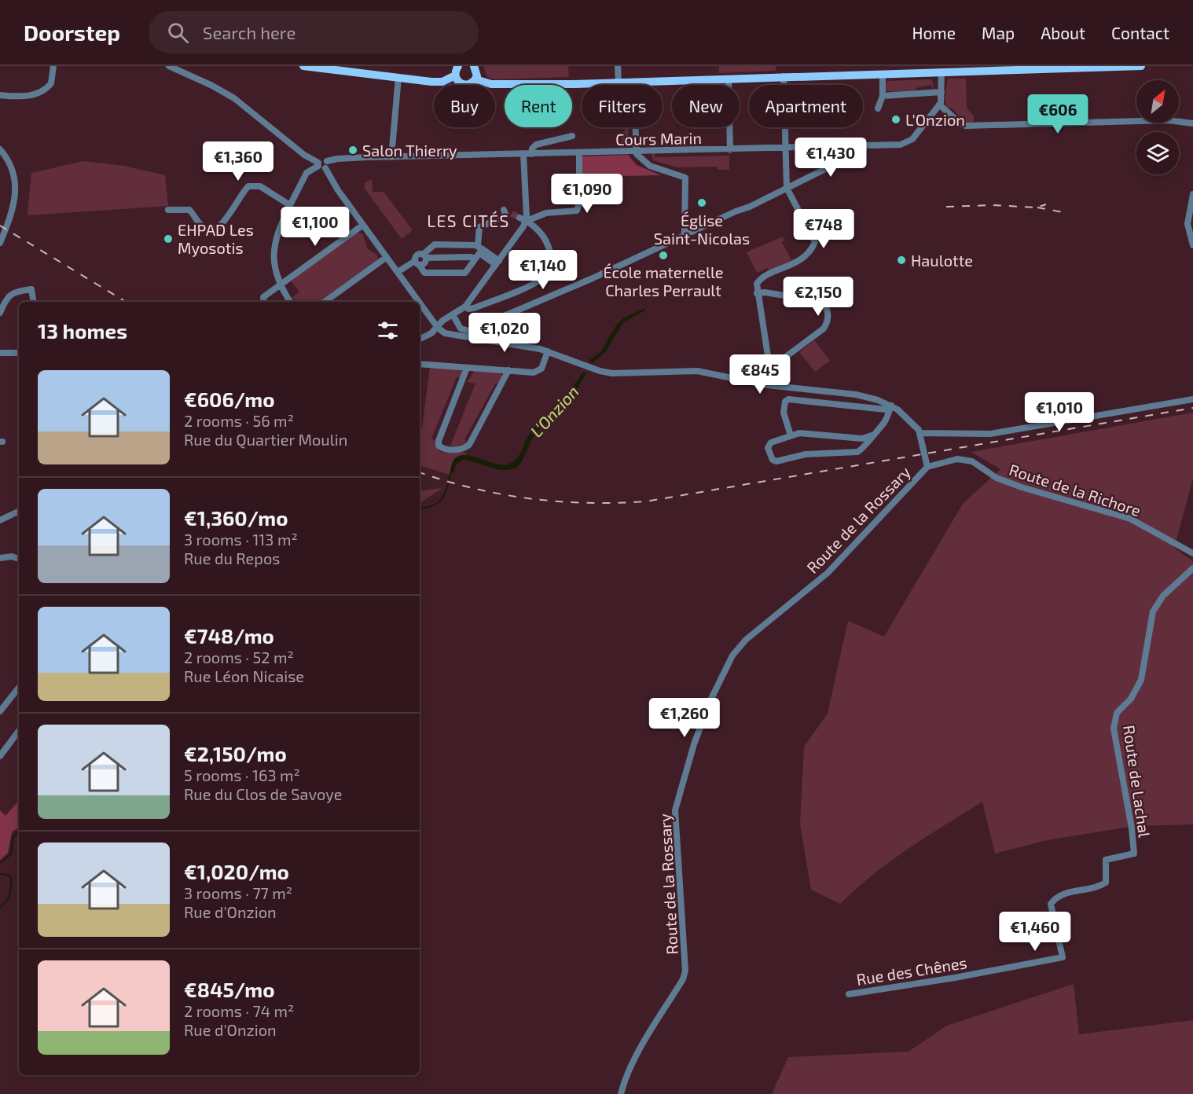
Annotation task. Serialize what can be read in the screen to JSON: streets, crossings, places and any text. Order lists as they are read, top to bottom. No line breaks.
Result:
{"streets":{"street":["Cours Marin","Route de la Richore","Route de la Rossary","Route de Lachal","Rue des Chênes"]},"crossings":[["Route de la Richore","Route de la Rossary"],["Route de Lachal","Rue des Chênes"]],"districts":["LES CITÉS"],"water":["L'Onzion"],"places":["L'Onzion","Salon Thierry","Église Saint-Nicolas","EHPAD Les Myosotis","École maternelle Charles Perrault","Haulotte"],"north":"top right","page":{"header":"Doorstep","search":"Search here","nav":["Home","Map","About","Contact"],"chip":["Buy","Rent","Filters","New","Apartment"],"price":["€606","€1,430","€1,360","€1,090","€1,100","€748","€1,140","€2,150","€1,020","€845","€1,010","€1,260","€1,460"],"heading":"13 homes","list":[{"name":"€606/mo","note":"2 rooms · 56 m² · Rue du Quartier Moulin"},{"name":"€1,360/mo","note":"3 rooms · 113 m² · Rue du Repos"},{"name":"€748/mo","note":"2 rooms · 52 m² · Rue Léon Nicaise"},{"name":"€2,150/mo","note":"5 rooms · 163 m² · Rue du Clos de Savoye"},{"name":"€1,020/mo","note":"3 rooms · 77 m² · Rue d'Onzion"},{"name":"€845/mo","note":"2 rooms · 74 m² · Rue d'Onzion"}]}}
